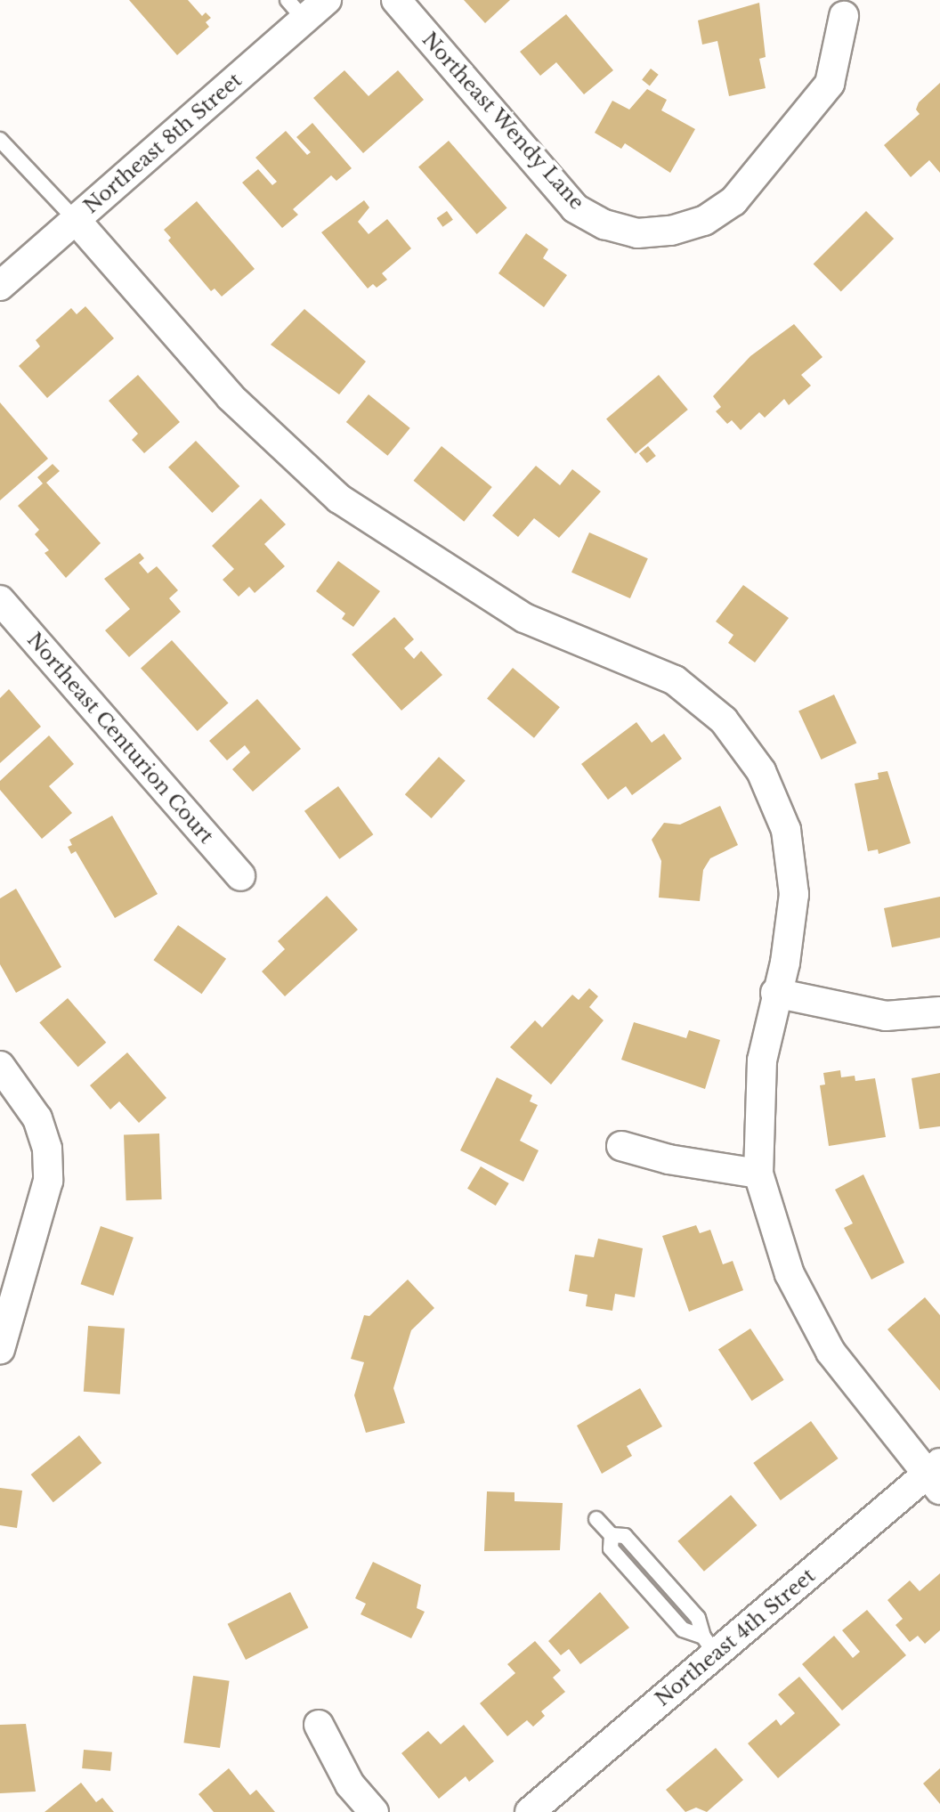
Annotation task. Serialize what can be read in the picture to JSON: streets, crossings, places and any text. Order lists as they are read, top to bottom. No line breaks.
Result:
{"streets":{"street":["Northeast Wendy Lane","Northeast 8th Street","Northeast Centurion Court","Northeast 4th Street"]}}
